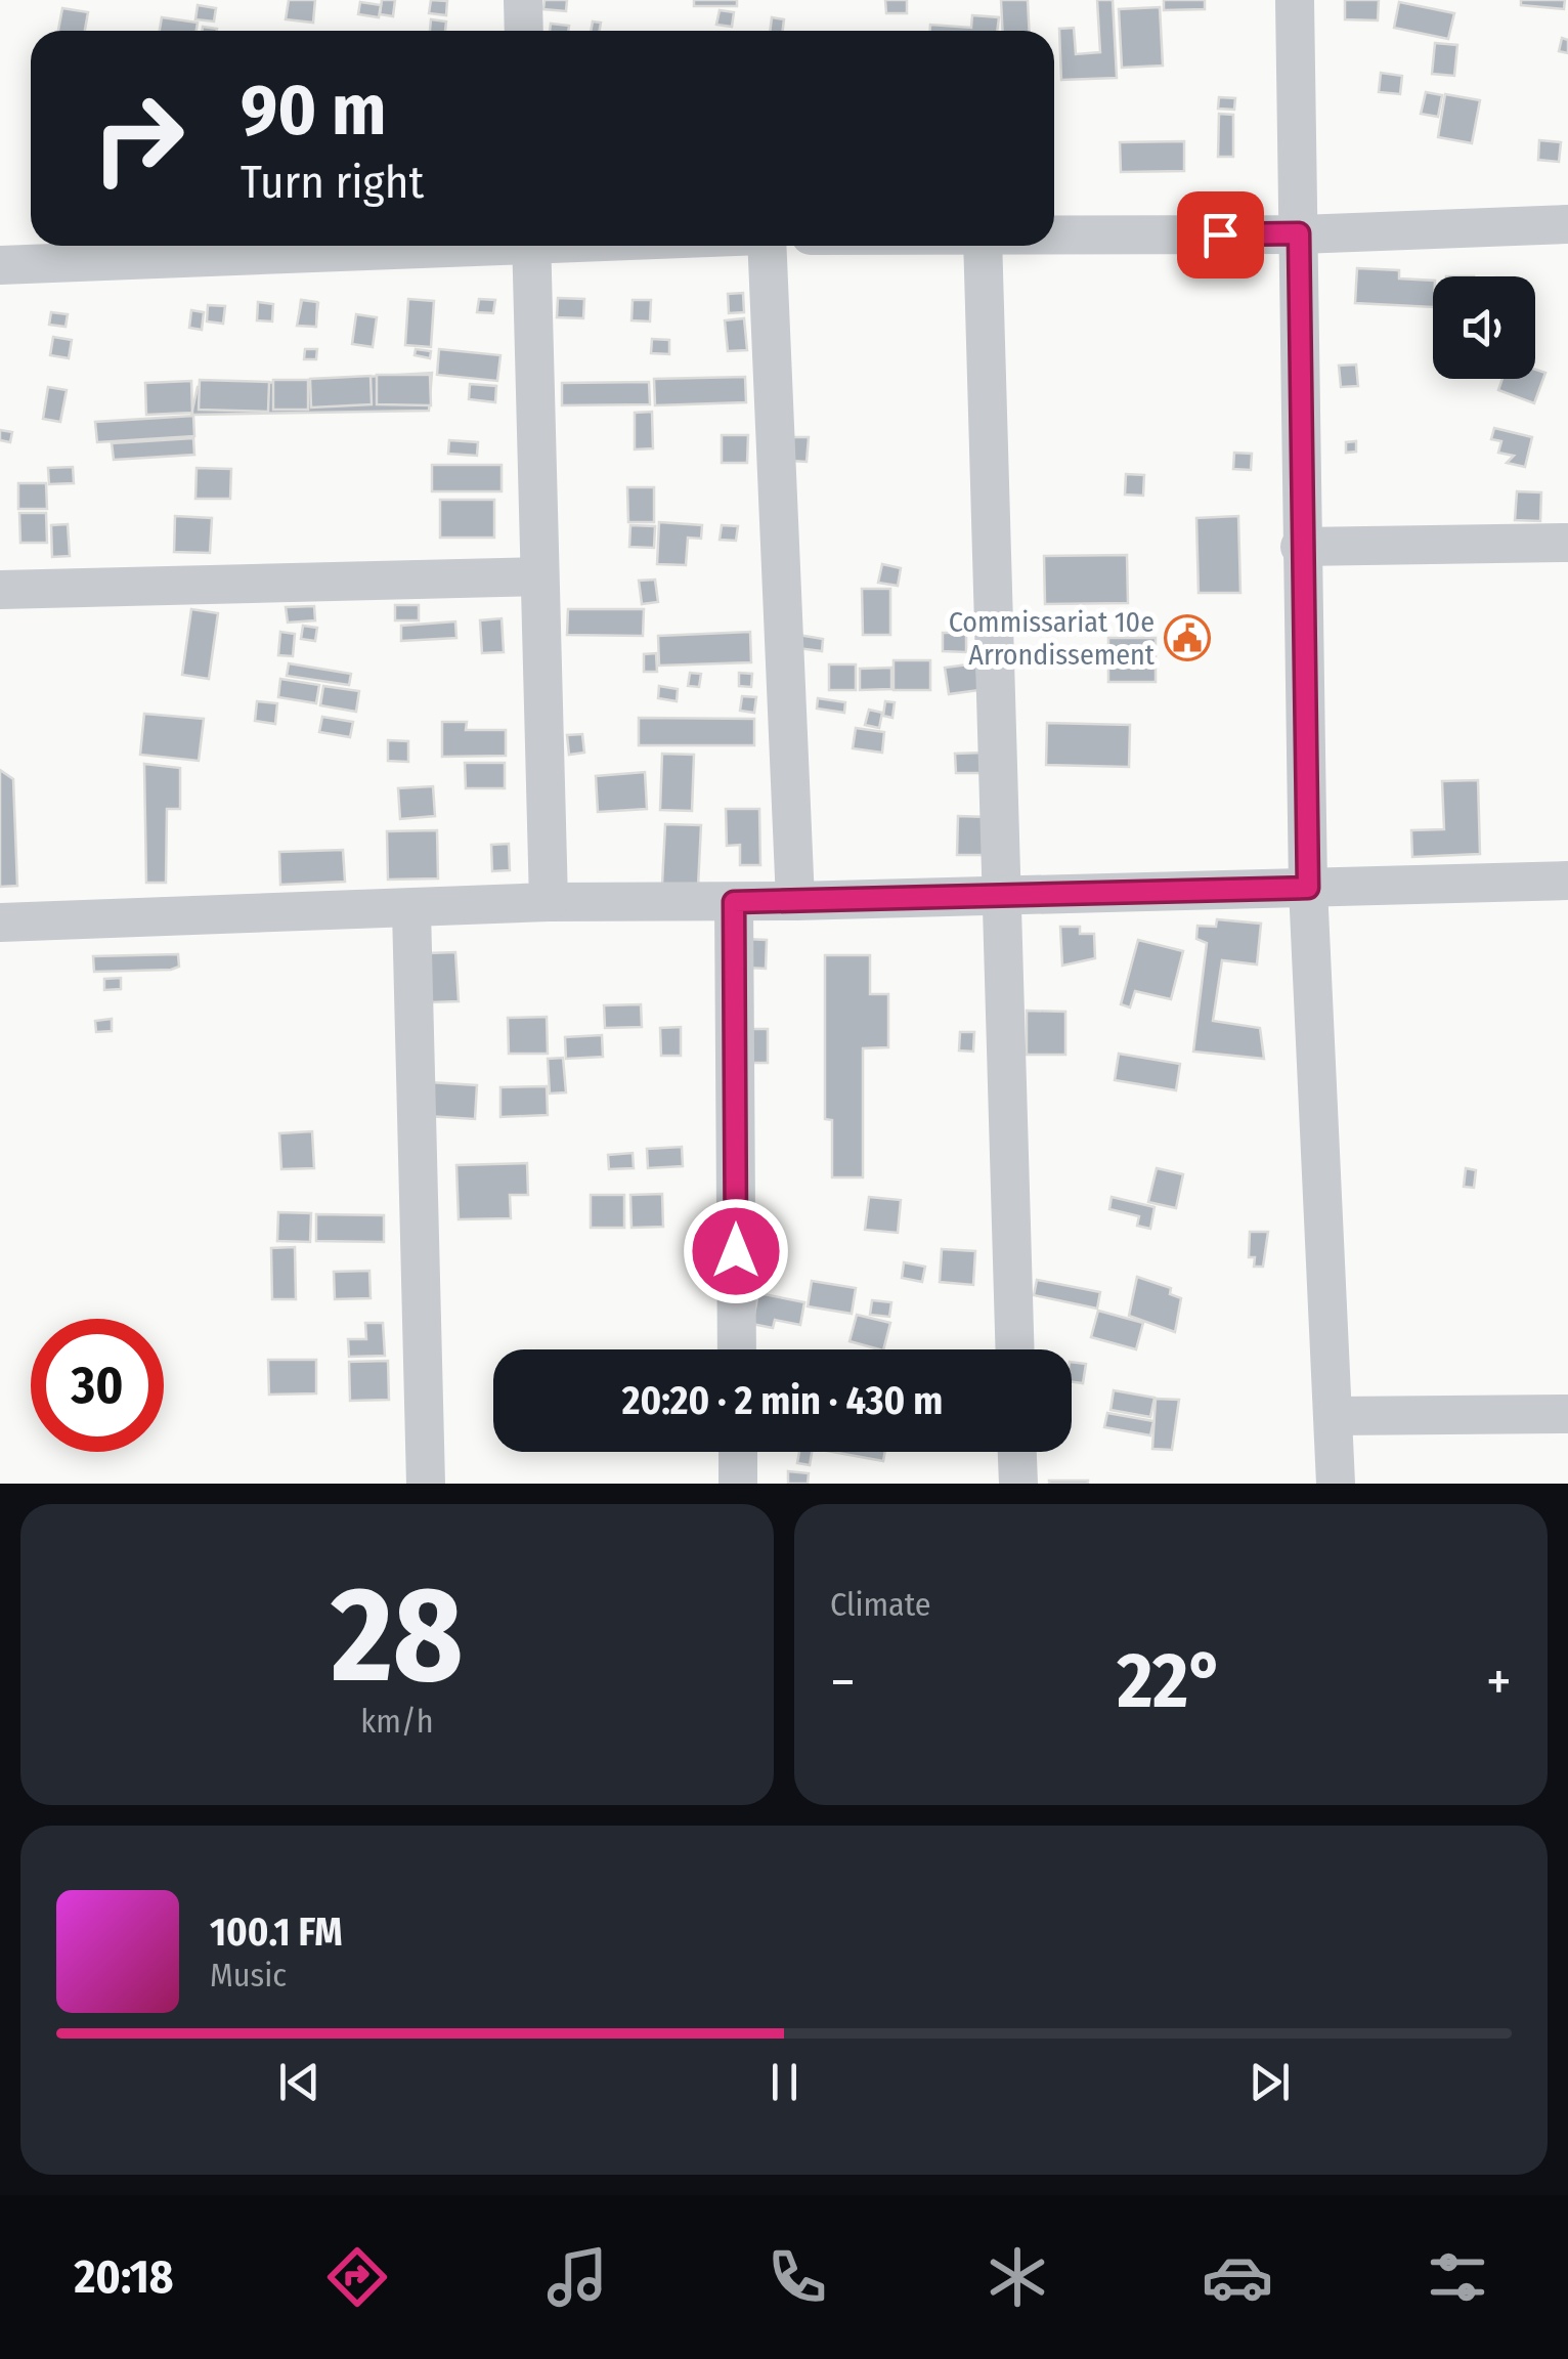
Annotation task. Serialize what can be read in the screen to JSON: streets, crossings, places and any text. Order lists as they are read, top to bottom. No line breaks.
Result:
{"places":{"public building":["Commissariat 10e Arrondissement"]},"page":{"turn":["90 m","Turn right"],"limit":"30","trip":"20:20 · 2 min · 430 m","tile":[["28","km/h"],"Climate"],"heat":["−","22°","+"],"song":["100.1 FM","Music"],"tabs":"20:18"}}
